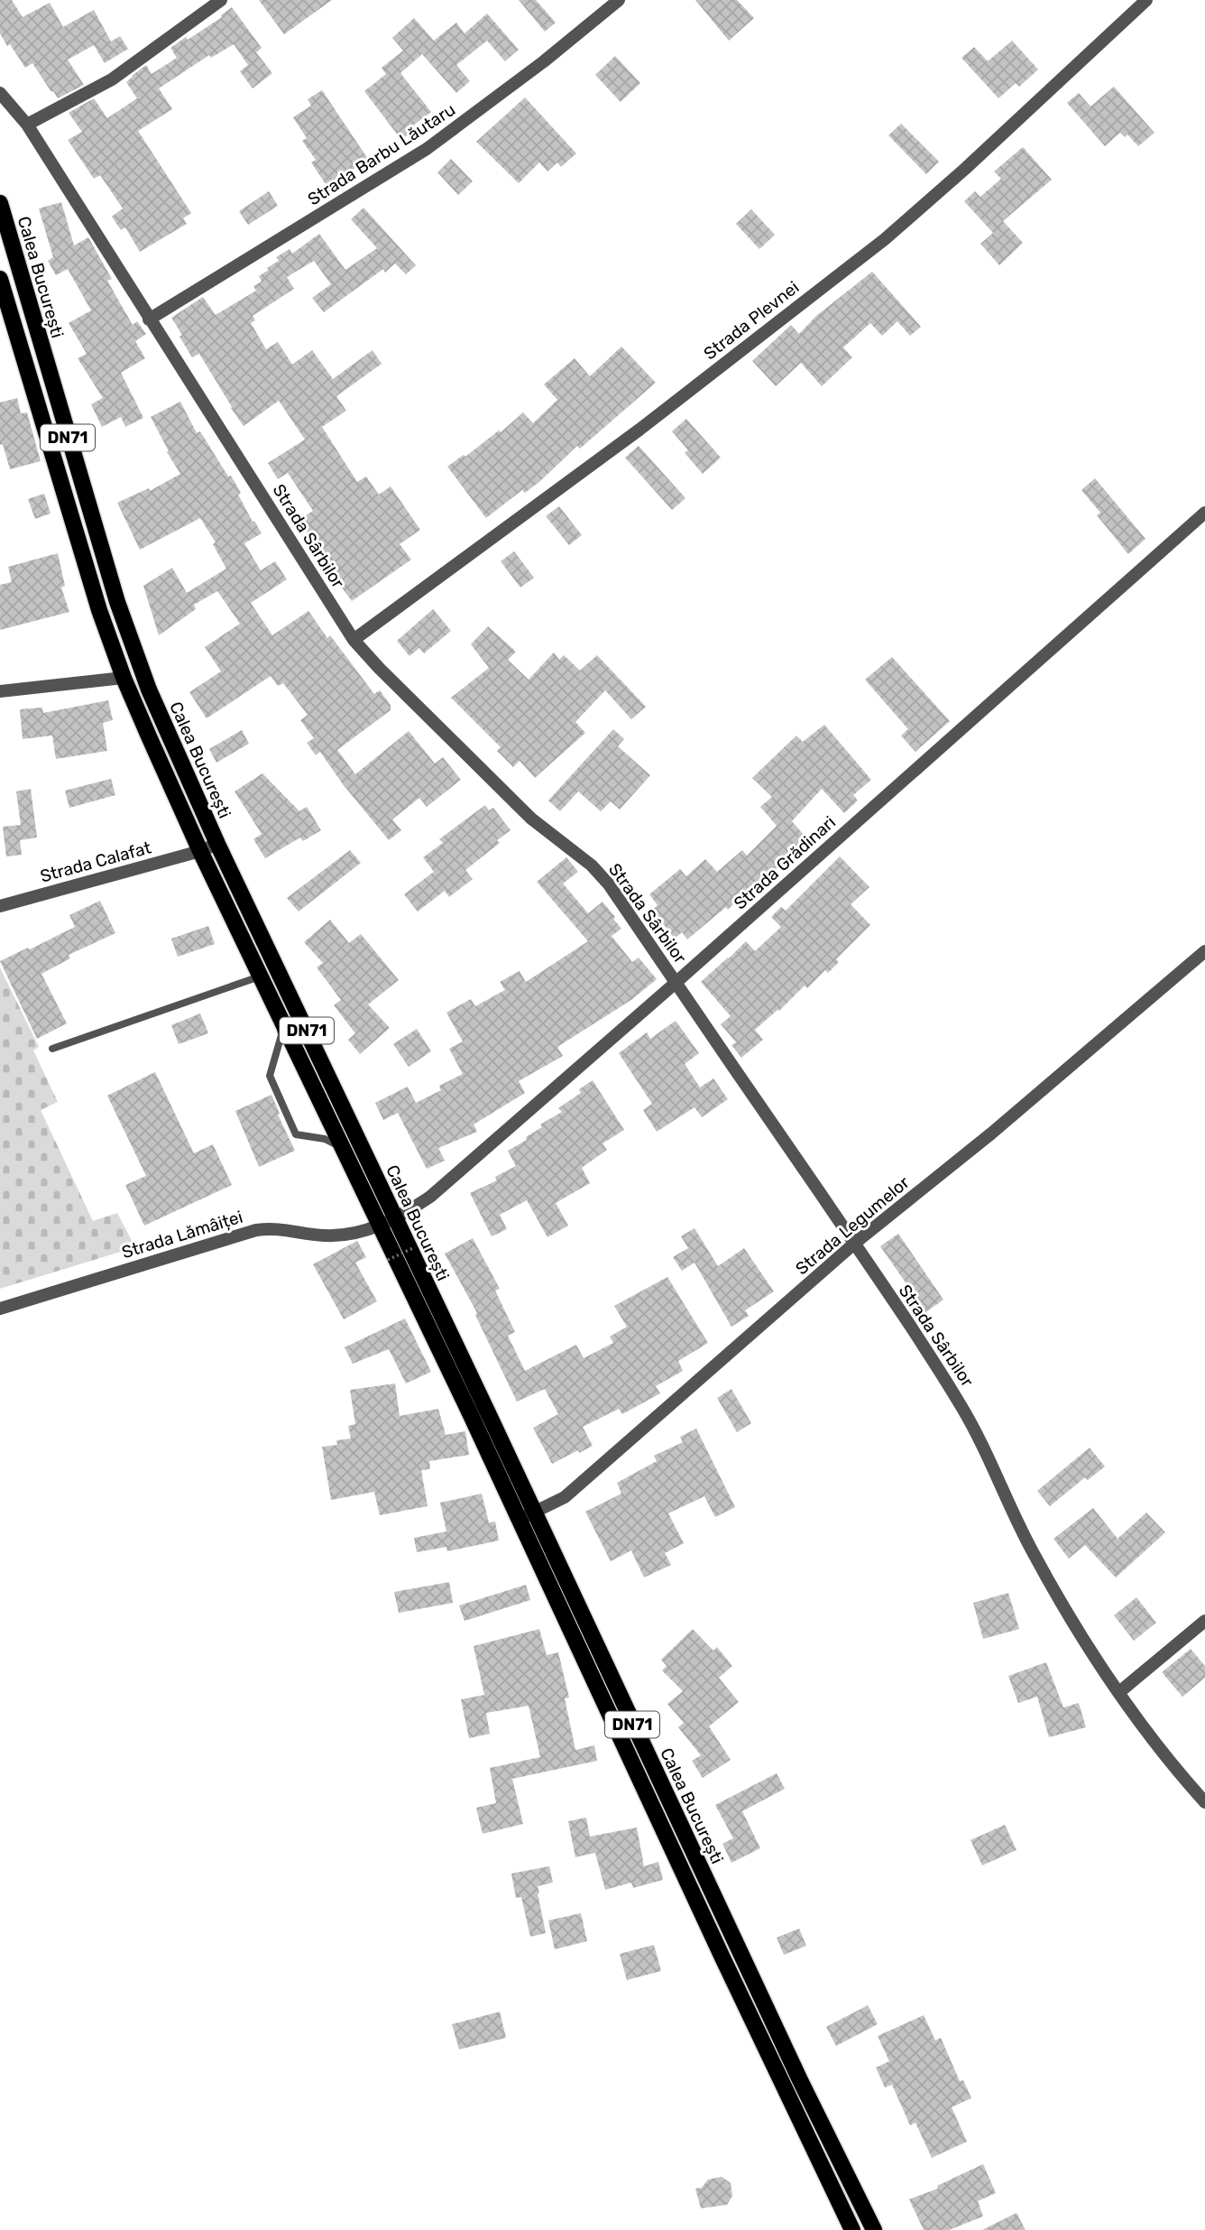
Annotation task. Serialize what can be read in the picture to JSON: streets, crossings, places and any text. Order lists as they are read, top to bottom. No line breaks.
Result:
{"streets":{"main road":["Calea București","DN71"],"street":["Strada Barbu Lăutaru","Strada Plevnei","Strada Sârbilor","Strada Calafat","Strada Grădinari","Strada Legumelor","Strada Lămâiței"]},"crossings":[["Strada Barbu Lăutaru","Strada Sârbilor"],["Calea București","Strada Calafat"],["Calea București","Strada Grădinari"],["Calea București","Strada Legumelor"],["Calea București","Strada Lămâiței"],["Strada Plevnei","Strada Sârbilor"],["Strada Sârbilor","Strada Grădinari"],["Strada Sârbilor","Strada Legumelor"],["Strada Grădinari","Strada Lămâiței"]]}
